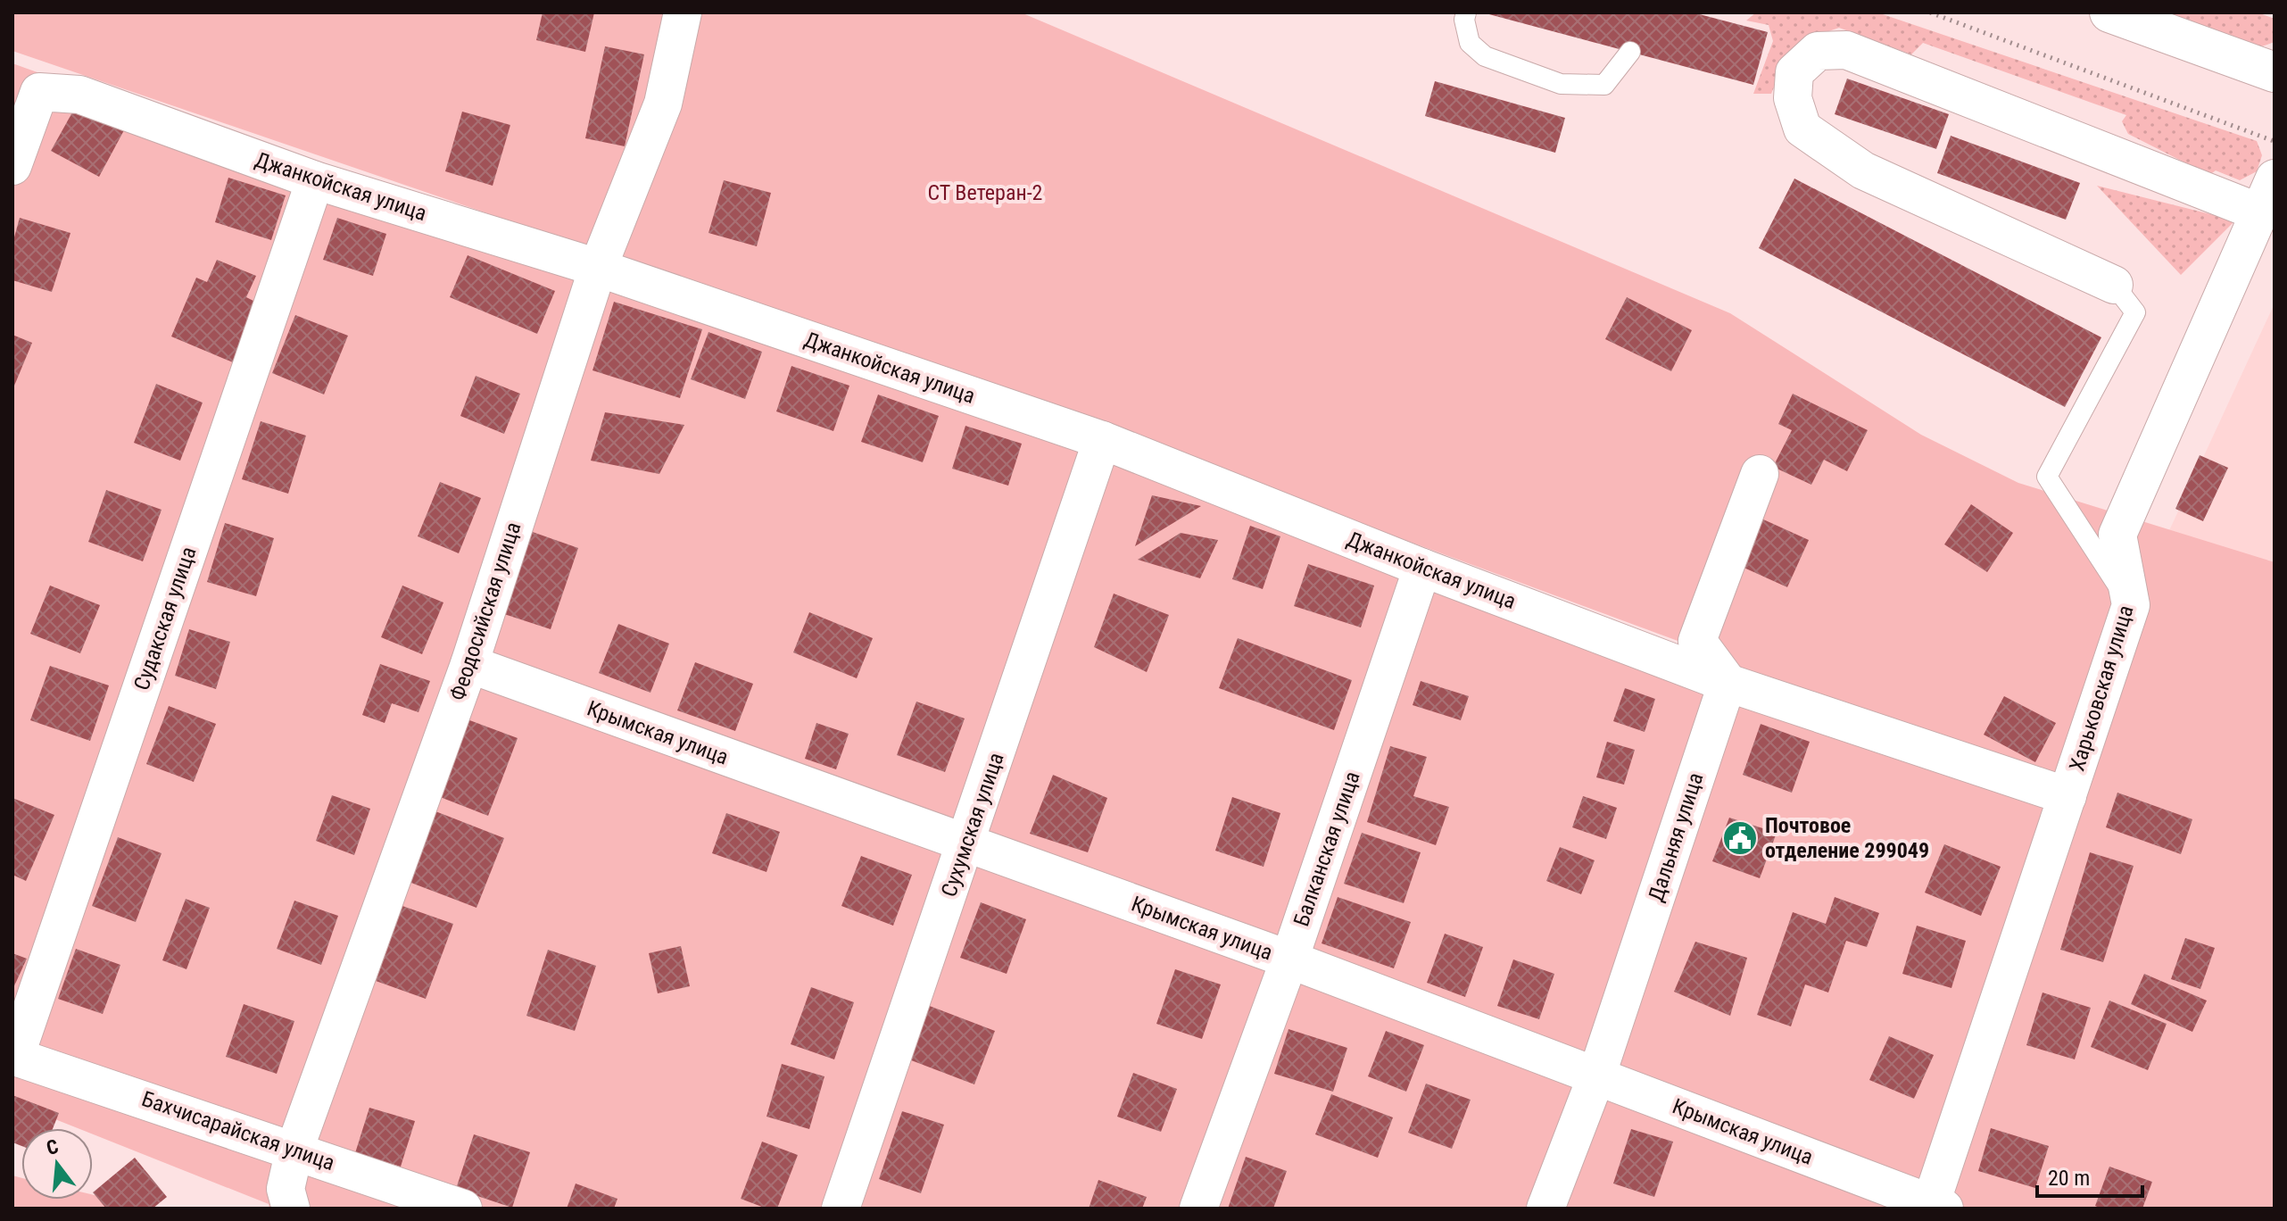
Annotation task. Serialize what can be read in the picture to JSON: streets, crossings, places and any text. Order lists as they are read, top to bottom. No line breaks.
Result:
{"streets":{"street":["Джанкойская улица","Феодосийская улица","Судакская улица","Харьковская улица","Крымская улица","Сухумская улица","Дальняя улица","Балканская улица","Бахчисарайская улица"]},"crossings":[["Джанкойская улица","Феодосийская улица"],["Джанкойская улица","Судакская улица"],["Джанкойская улица","Харьковская улица"],["Джанкойская улица","Сухумская улица"],["Джанкойская улица","Дальняя улица"],["Джанкойская улица","Балканская улица"],["Феодосийская улица","Крымская улица"],["Феодосийская улица","Бахчисарайская улица"],["Судакская улица","Бахчисарайская улица"],["Харьковская улица","Крымская улица"],["Крымская улица","Сухумская улица"],["Крымская улица","Дальняя улица"],["Крымская улица","Балканская улица"]],"parks":["СТ Ветеран-2"],"places":{"public building":["Почтовое отделение 299049"]},"scale_bar":"20 m","north":"top"}
